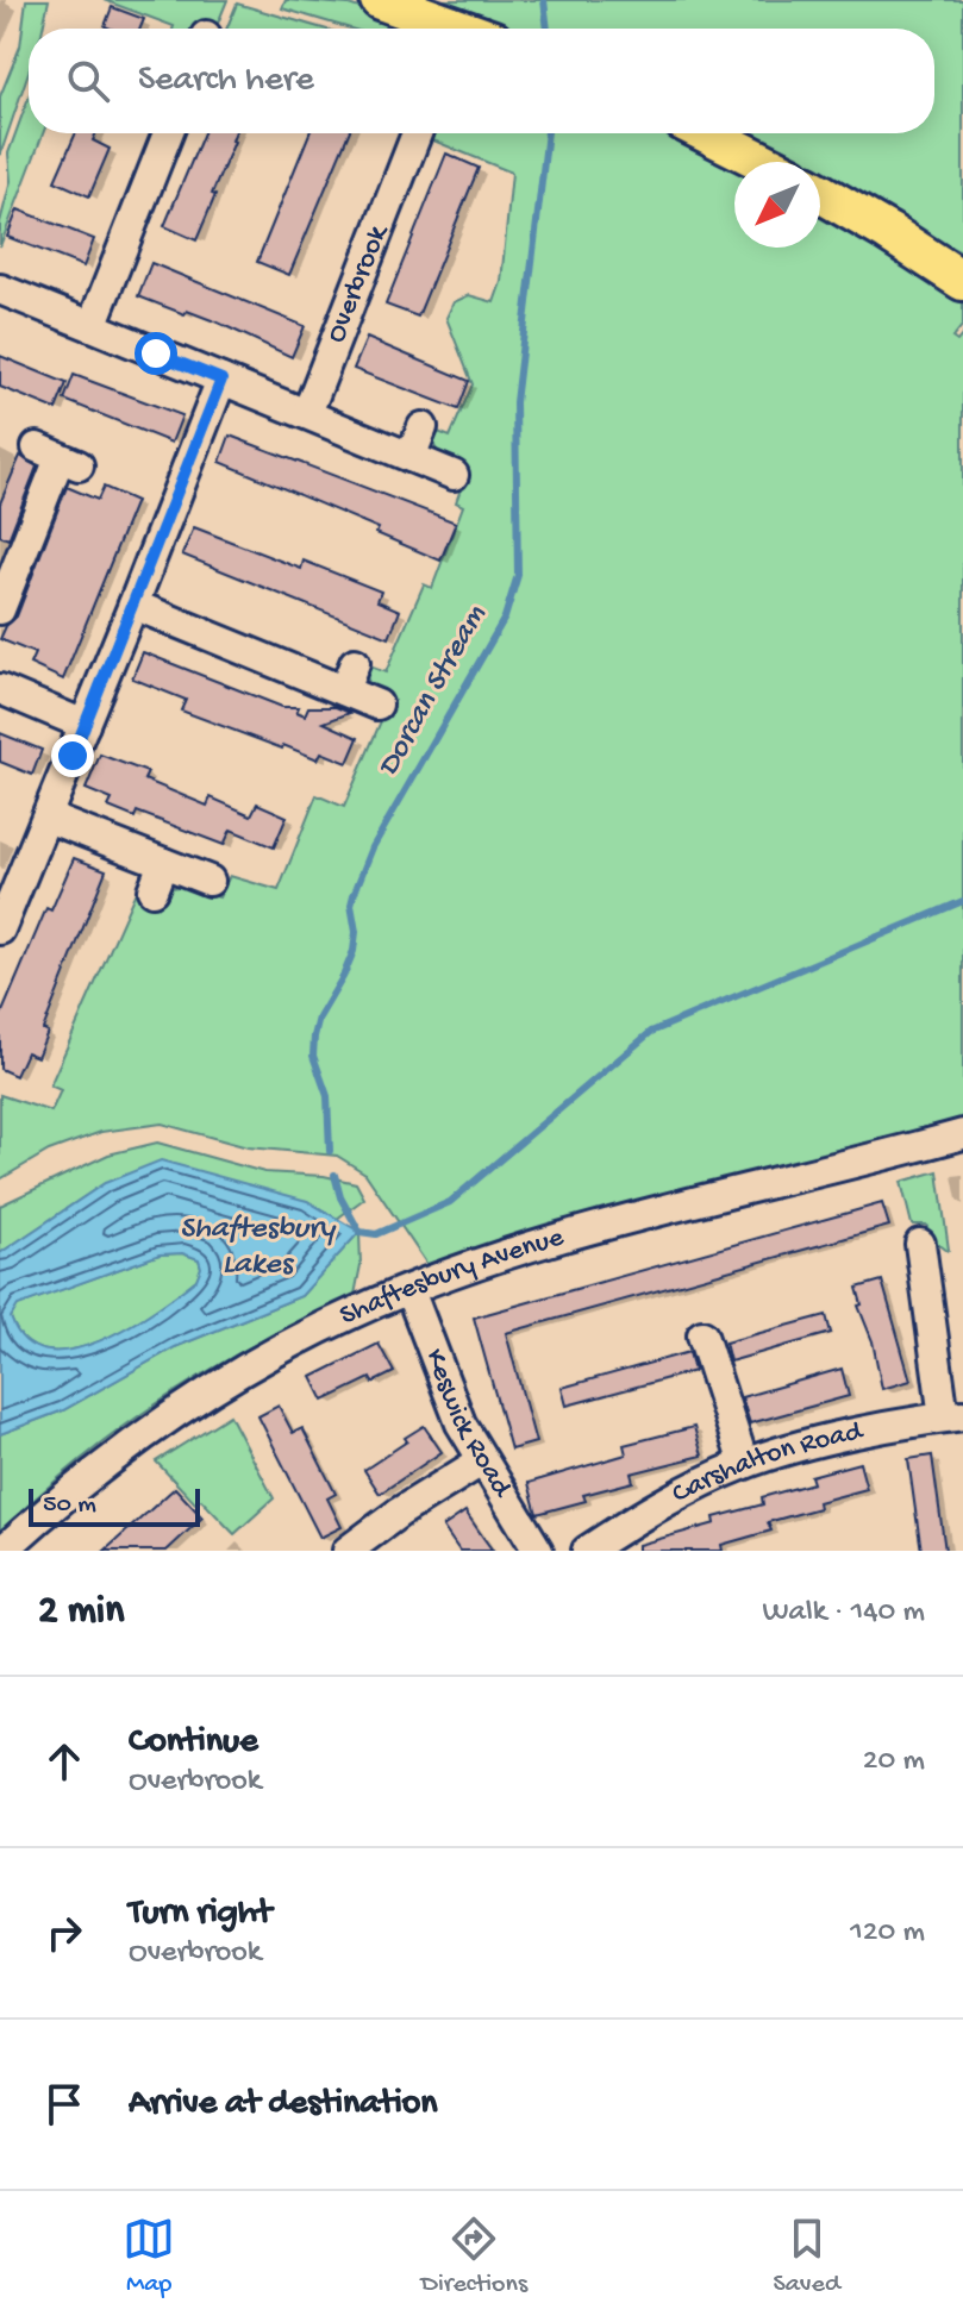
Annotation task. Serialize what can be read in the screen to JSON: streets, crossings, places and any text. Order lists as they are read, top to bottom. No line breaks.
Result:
{"streets":{"street":["Overbrook","Shaftesbury Avenue","Keswick Road","Carshalton Road"]},"crossings":[["Shaftesbury Avenue","Keswick Road"]],"water":["Dorcan Stream","Shaftesbury Lakes"],"scale_bar":"50 m","north":"bottom left","page":{"search":"Search here","scale":"50 m","heading":["2 min","Walk · 140 m"],"list":[["Continue","Overbrook","20 m"],["Turn right","Overbrook","120 m"],"Arrive at destination"],"nav":["Map","Directions","Saved"]}}
